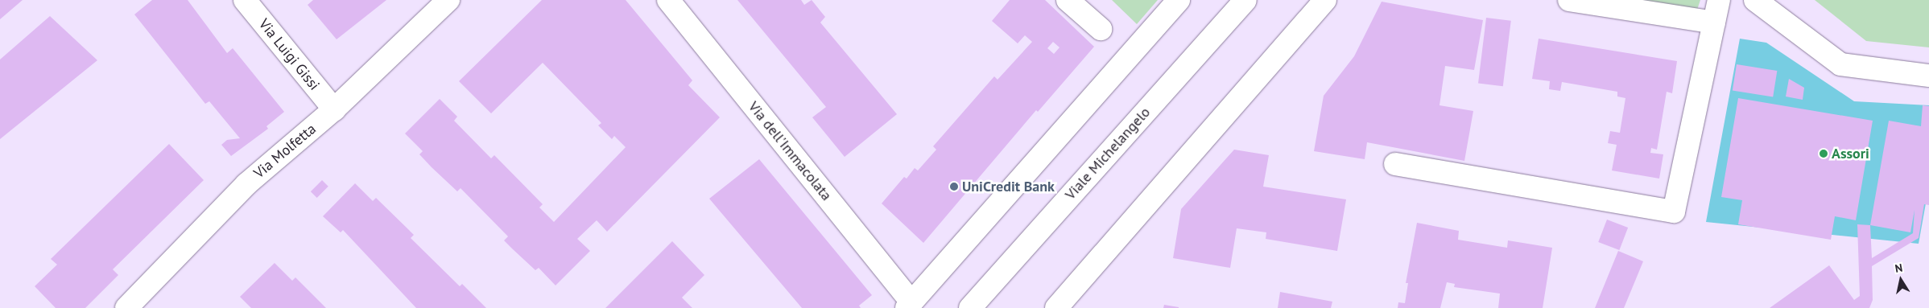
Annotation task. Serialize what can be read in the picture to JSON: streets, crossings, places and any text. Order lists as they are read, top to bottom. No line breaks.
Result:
{"streets":{"street":["Via Luigi Gissi","Via Molfetta","Via dell'Immacolata","Viale Michelangelo"]},"crossings":[["Via Luigi Gissi","Via Molfetta"]],"places":["Assori","UniCredit Bank"],"north":"top"}
